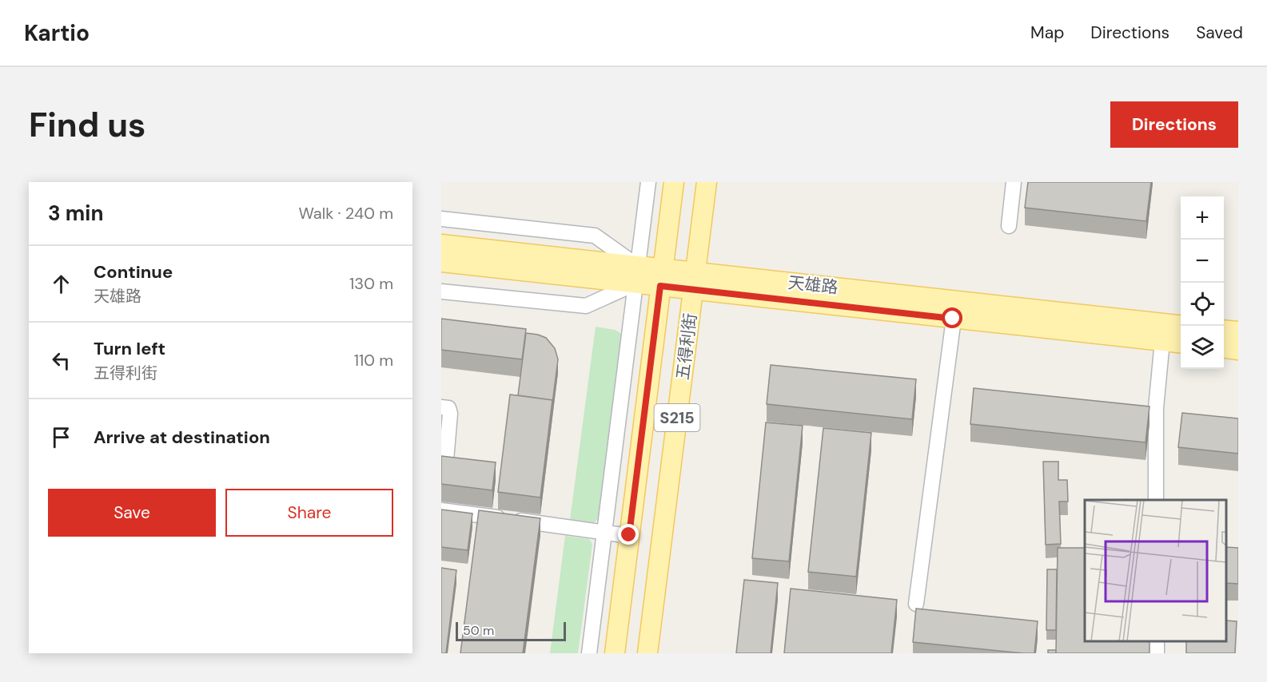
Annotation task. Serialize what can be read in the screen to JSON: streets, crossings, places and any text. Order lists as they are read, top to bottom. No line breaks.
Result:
{"streets":{"main road":["天雄路","五得利街","S215"]},"crossings":[["天雄路","五得利街"]],"scale_bar":"50 m","page":{"header":"Kartio","nav":["Map","Directions","Saved"],"buttons":["Directions",["Save","Share"]],"title":"Find us","heading":["3 min","Walk · 240 m"],"map_buttons":["+","−"],"list":[["Continue","天雄路","130 m"],["Turn left","五得利街","110 m"],"Arrive at destination"],"scale":"50 m"}}
